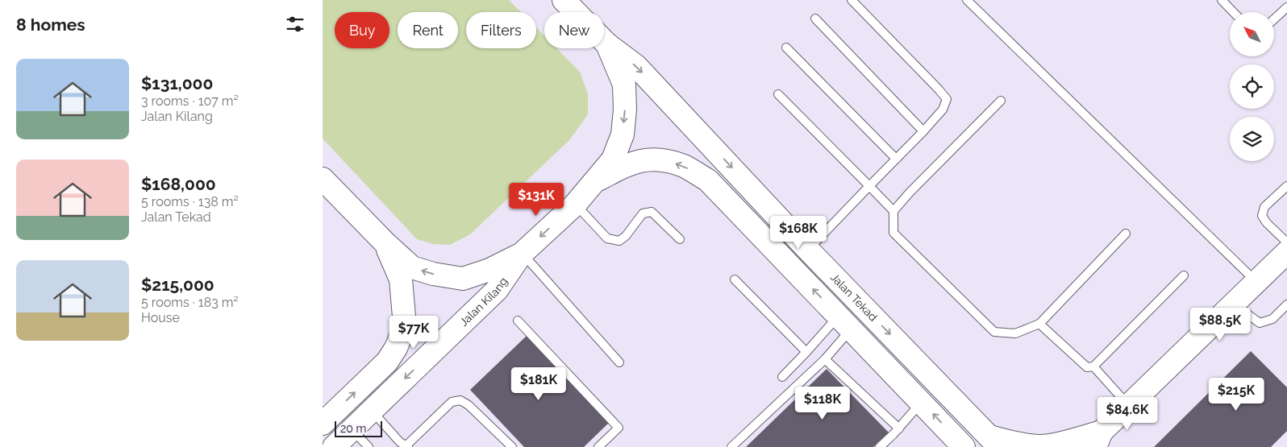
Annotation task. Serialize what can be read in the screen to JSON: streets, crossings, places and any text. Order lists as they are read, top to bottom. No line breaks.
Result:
{"streets":{"street":["Jalan Tekad","Jalan Kilang"]},"one_way":["Jalan Kilang"],"scale_bar":"20 m","north":"top left","page":{"heading":"8 homes","chip":["Buy","Rent","Filters","New"],"list":[{"name":"$131,000","note":"3 rooms · 107 m² · Jalan Kilang"},{"name":"$168,000","note":"5 rooms · 138 m² · Jalan Tekad"},{"name":"$215,000","note":"5 rooms · 183 m² · House"}],"price":["$131K","$168K","$88.5K","$77K","$181K","$215K","$118K","$84.6K"],"scale":"20 m"}}
